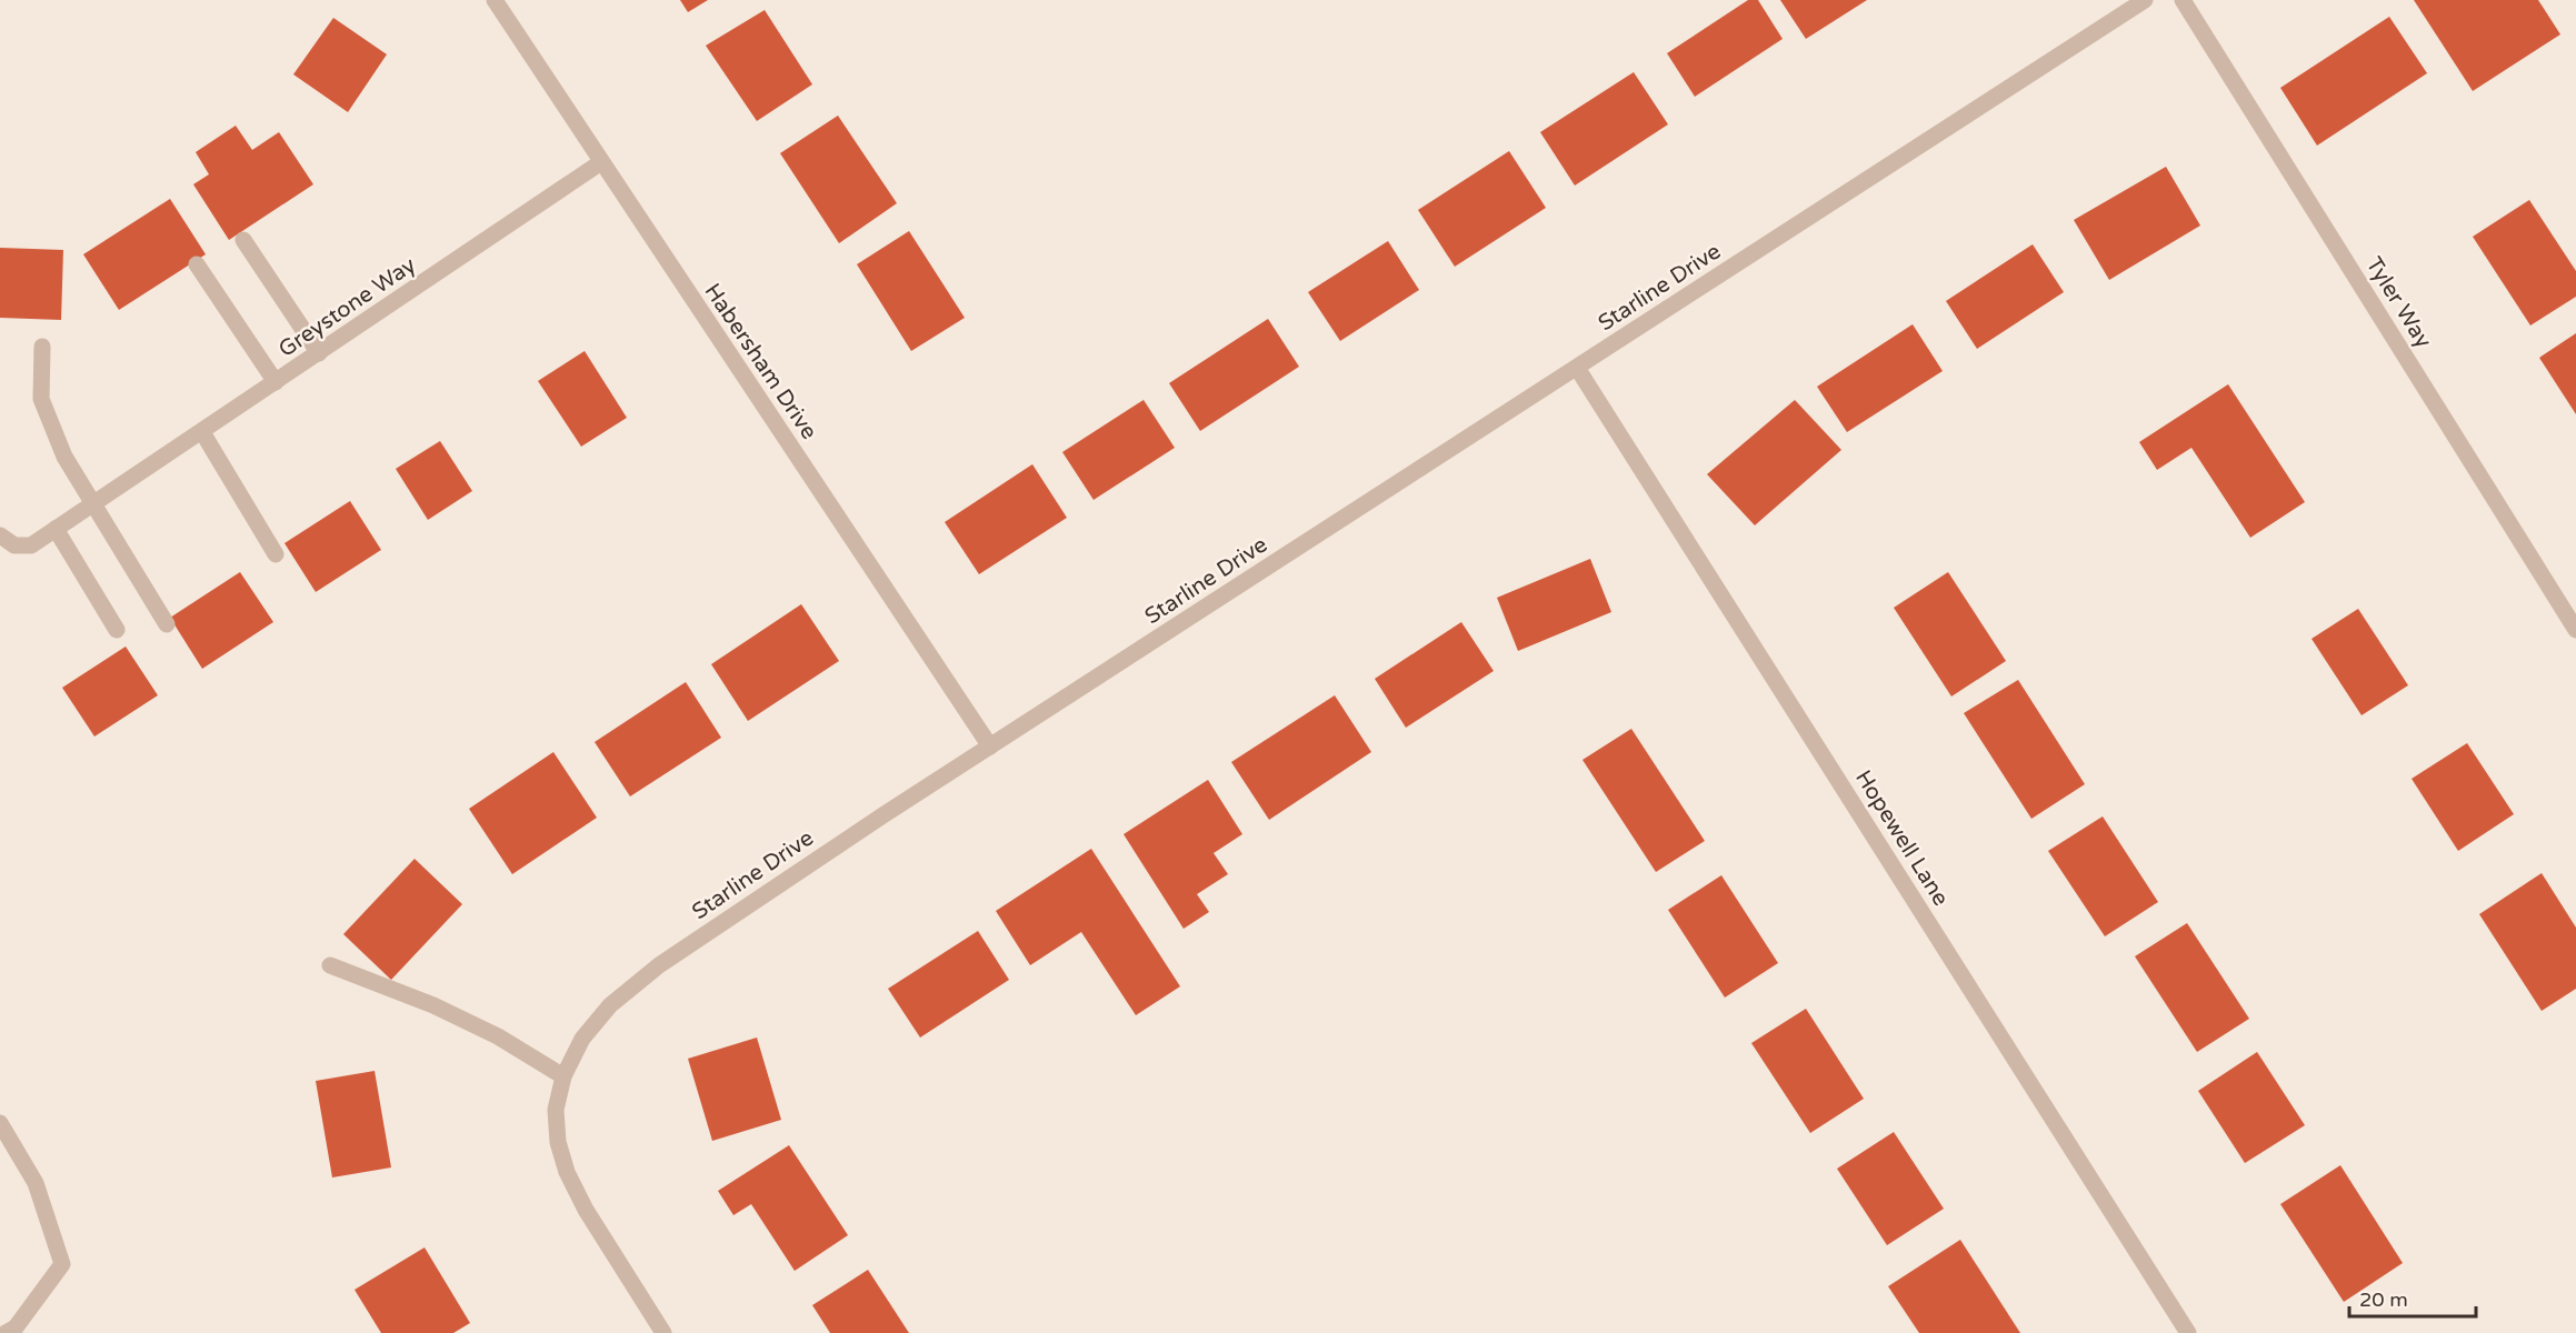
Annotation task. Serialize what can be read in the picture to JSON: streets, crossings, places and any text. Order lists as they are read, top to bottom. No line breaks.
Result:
{"streets":{"street":["Starline Drive","Tyler Way","Greystone Way","Habersham Drive","Hopewell Lane"]},"crossings":[["Starline Drive","Habersham Drive"],["Starline Drive","Hopewell Lane"],["Greystone Way","Habersham Drive"]],"scale_bar":"20 m"}
